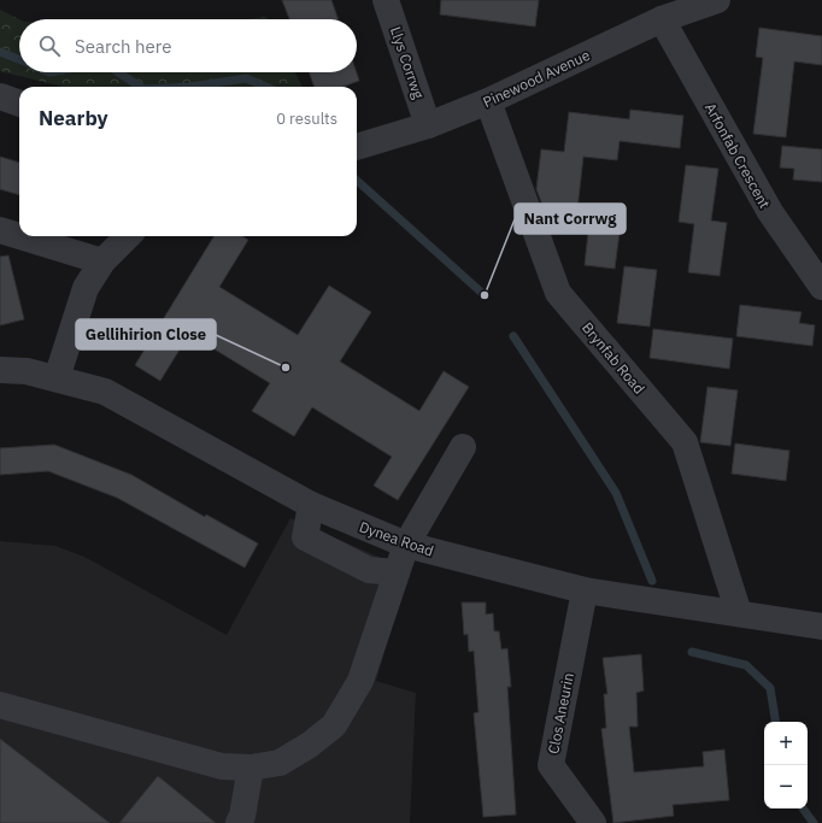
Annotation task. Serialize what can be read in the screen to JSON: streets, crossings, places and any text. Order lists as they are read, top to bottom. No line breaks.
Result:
{"streets":{"street":["Llys Corrwg","Pinewood Avenue","Arfonfab Crescent","Brynfab Road","Dynea Road","Clos Aneurin"]},"crossings":[["Llys Corrwg","Pinewood Avenue"],["Pinewood Avenue","Arfonfab Crescent"],["Pinewood Avenue","Brynfab Road"],["Brynfab Road","Dynea Road"],["Dynea Road","Clos Aneurin"]],"places":["Nant Corrwg","Gellihirion Close"],"page":{"search":"Search here","heading":["Nearby","0 results"],"map_buttons":["+","−"]}}
